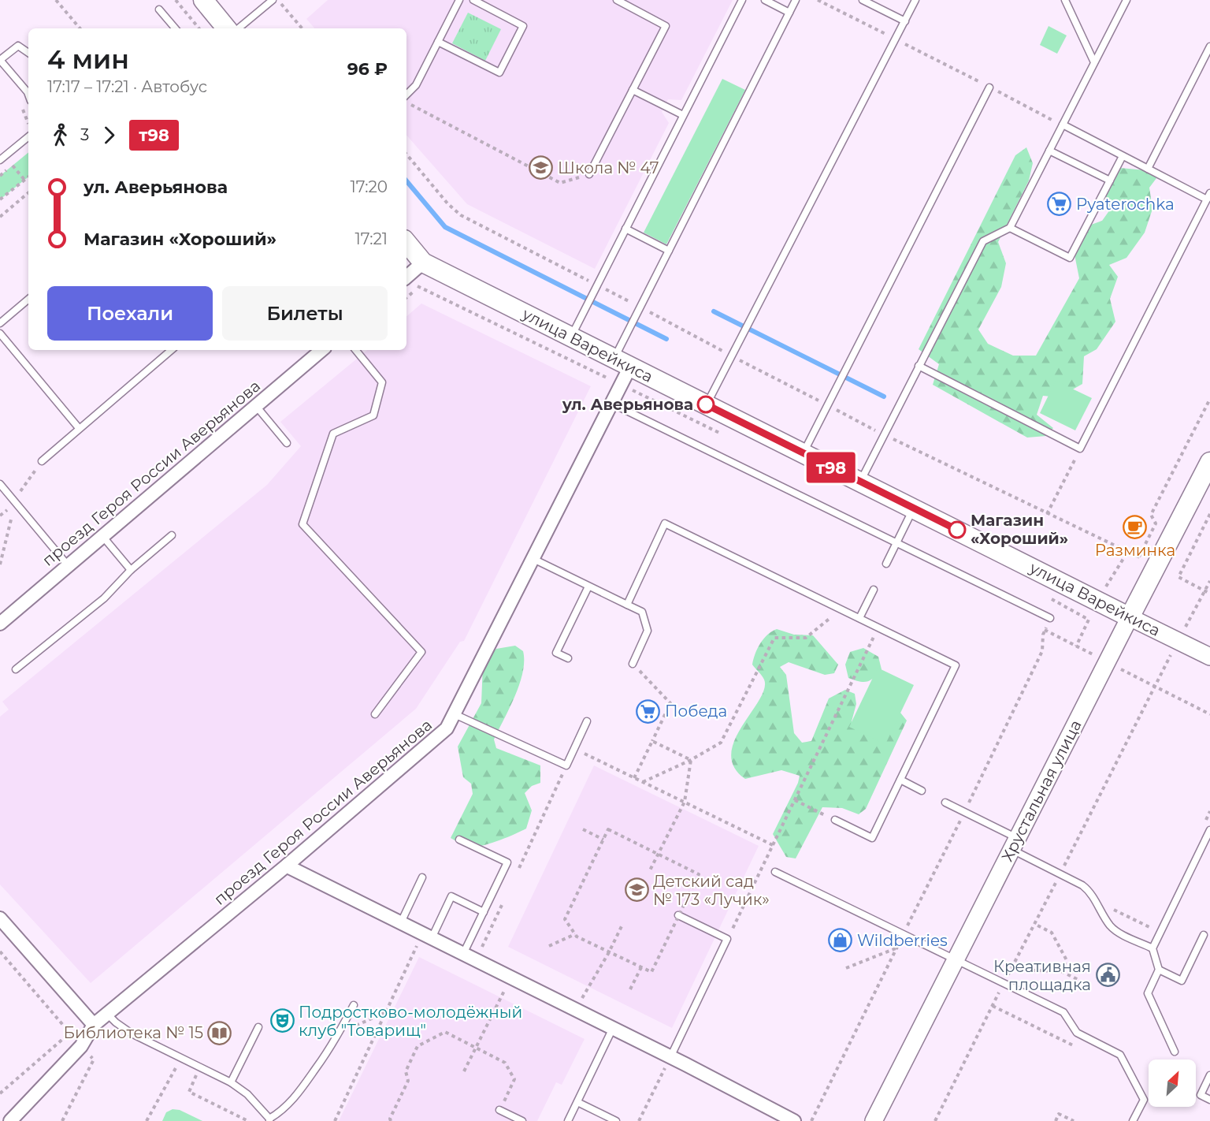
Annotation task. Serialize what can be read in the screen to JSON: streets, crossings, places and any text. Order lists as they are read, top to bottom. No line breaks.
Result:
{"streets":{"main road":["улица Варейкиса","Хрустальная улица"],"street":["проезд Героя России Аверьянова"]},"crossings":[["улица Варейкиса","проезд Героя России Аверьянова"],["улица Варейкиса","Хрустальная улица"]],"places":{"school or university":["Школа № 47","Детский сад № 173 «Лучик»"],"supermarket":["Pyaterochka","Победа"],"other":["ул. Аверьянова","Магазин «Хороший»"],"cafe":["Разминка"],"shop":["Wildberries"],"public building":["Креативная площадка"],"theatre":["Подростково-молодёжный клуб \"Товарищ\""],"library":["Библиотека № 15"]},"lines":["bus line т98"],"north":"top right","page":{"on_map":"т98","heading":["4 мин","17:17 – 17:21 · Автобус","96 ₽"],"legs":["3","т98"],"list":[{"name":"ул. Аверьянова","value":"17:20"},{"name":"Магазин «Хороший»","value":"17:21"}],"buttons":["Поехали","Билеты"]}}
